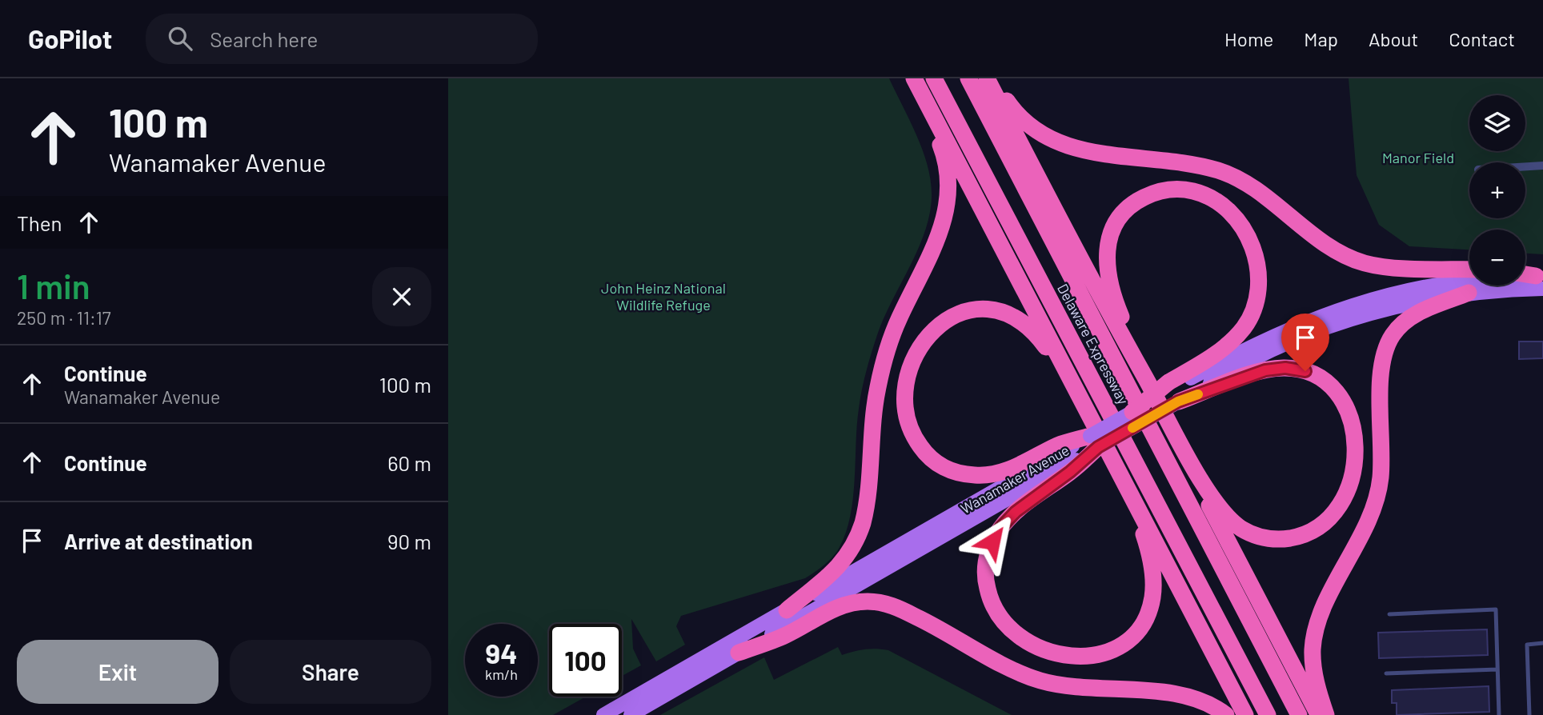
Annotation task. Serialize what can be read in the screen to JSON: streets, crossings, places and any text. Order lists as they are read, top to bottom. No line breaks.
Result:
{"streets":{"highway":["Delaware Expressway"],"main road":["Wanamaker Avenue"]},"parks":["Manor Field","John Heinz National Wildlife Refuge"],"page":{"header":"GoPilot","search":"Search here","nav":["Home","Map","About","Contact"],"turn":["100 m","Wanamaker Avenue"],"map_buttons":["+","−"],"then":"Then","heading":["1 min","250 m · 11:17"],"list":[{"name":"Continue","note":"Wanamaker Avenue","value":"100 m"},{"name":"Continue","value":"60 m"},{"name":"Arrive at destination","value":"90 m"}],"speed":"94 km/h","limit":"100","buttons":["Exit","Share"]}}
